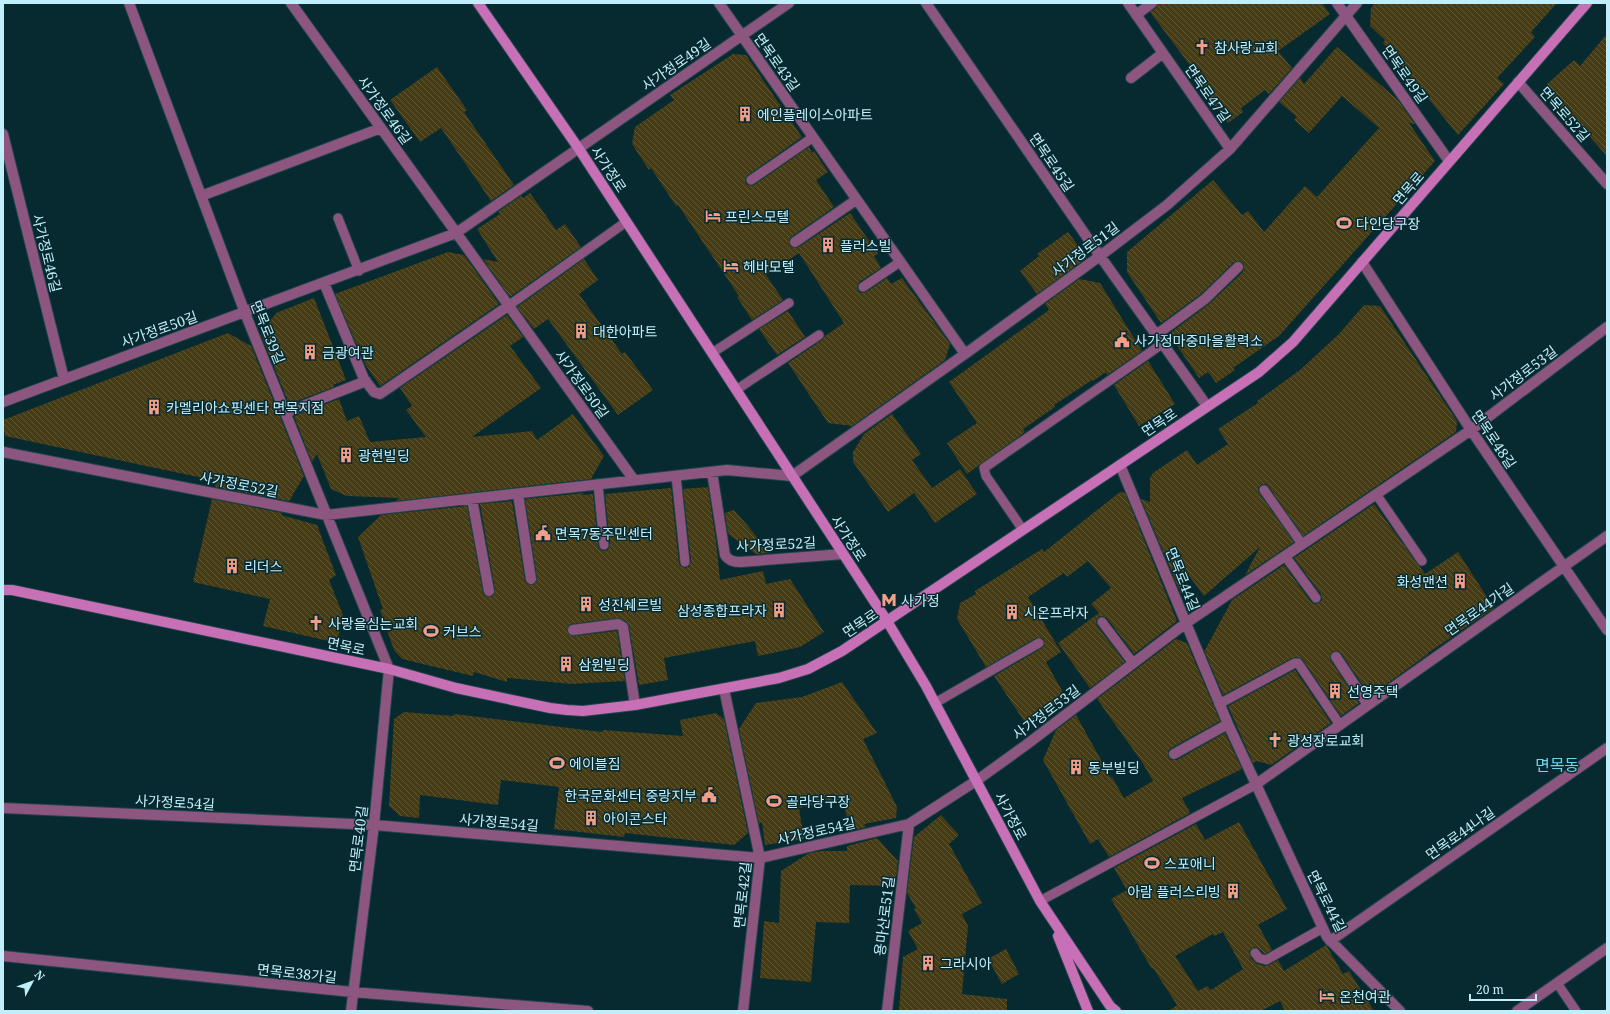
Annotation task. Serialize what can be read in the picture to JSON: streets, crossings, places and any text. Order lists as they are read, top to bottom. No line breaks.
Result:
{"streets":{"street":["면목로43길","사가정로49길","면목로49길","면목로47길","사가정로46길","면목로52길","면목로45길","사가정로","면목로","사가정로51길","사가정로50길","면목로39길","사가정로53길","면목로48길","사가정로52길","면목로44길","면목로44가길","사가정로54길","면목로44나길","면목로40길","면목로42길","용마산로51길","면목로38가길"]},"crossings":[["면목로43길","사가정로49길"],["면목로43길","사가정로51길"],["사가정로49길","사가정로"],["사가정로49길","사가정로50길"],["면목로49길","면목로"],["면목로49길","사가정로51길"],["면목로47길","사가정로51길"],["사가정로46길","사가정로50길"],["면목로52길","면목로"],["면목로45길","면목로"],["면목로45길","사가정로51길"],["사가정로","면목로"],["사가정로","사가정로51길"],["사가정로","사가정로50길"],["사가정로","사가정로53길"],["사가정로","사가정로52길"],["사가정로","사가정로54길"],["면목로","면목로39길"],["면목로","면목로48길"],["면목로","면목로44길"],["면목로","면목로40길"],["면목로","면목로42길"],["사가정로51길","사가정로52길"],["사가정로50길","면목로39길"],["사가정로50길","사가정로52길"],["면목로39길","사가정로52길"],["면목로39길","면목로40길"],["사가정로53길","면목로48길"],["사가정로53길","면목로44길"],["사가정로53길","사가정로54길"],["면목로48길","면목로44가길"],["면목로44길","면목로44가길"],["면목로44길","면목로44나길"],["사가정로54길","면목로40길"],["사가정로54길","면목로42길"],["사가정로54길","용마산로51길"],["면목로40길","면목로38가길"]],"districts":["면목동"],"places":{"church":["참사랑교회","사랑을심는교회","광성장로교회"],"building":["에인플레이스아파트","플러스빌","대한아파트","금광여관","카멜리아쇼핑센타 면목지점","광현빌딩","리더스","화성맨션","성진쉐르빌","삼성종합프라자","시온프라자","삼원빌딩","선영주택","동부빌딩","아이콘스타","아람 플러스리빙","그라시아"],"hotel":["프린스모텔","헤바모텔","온천여관"],"sports":["다인당구장","커브스","에이블짐","골라당구장","스포애니"],"public building":["사가정마중마을활력소","면목7동주민센터","한국문화센터 중랑지부"],"metro station":["사가정"]},"scale_bar":"20 m","north":"top right"}
